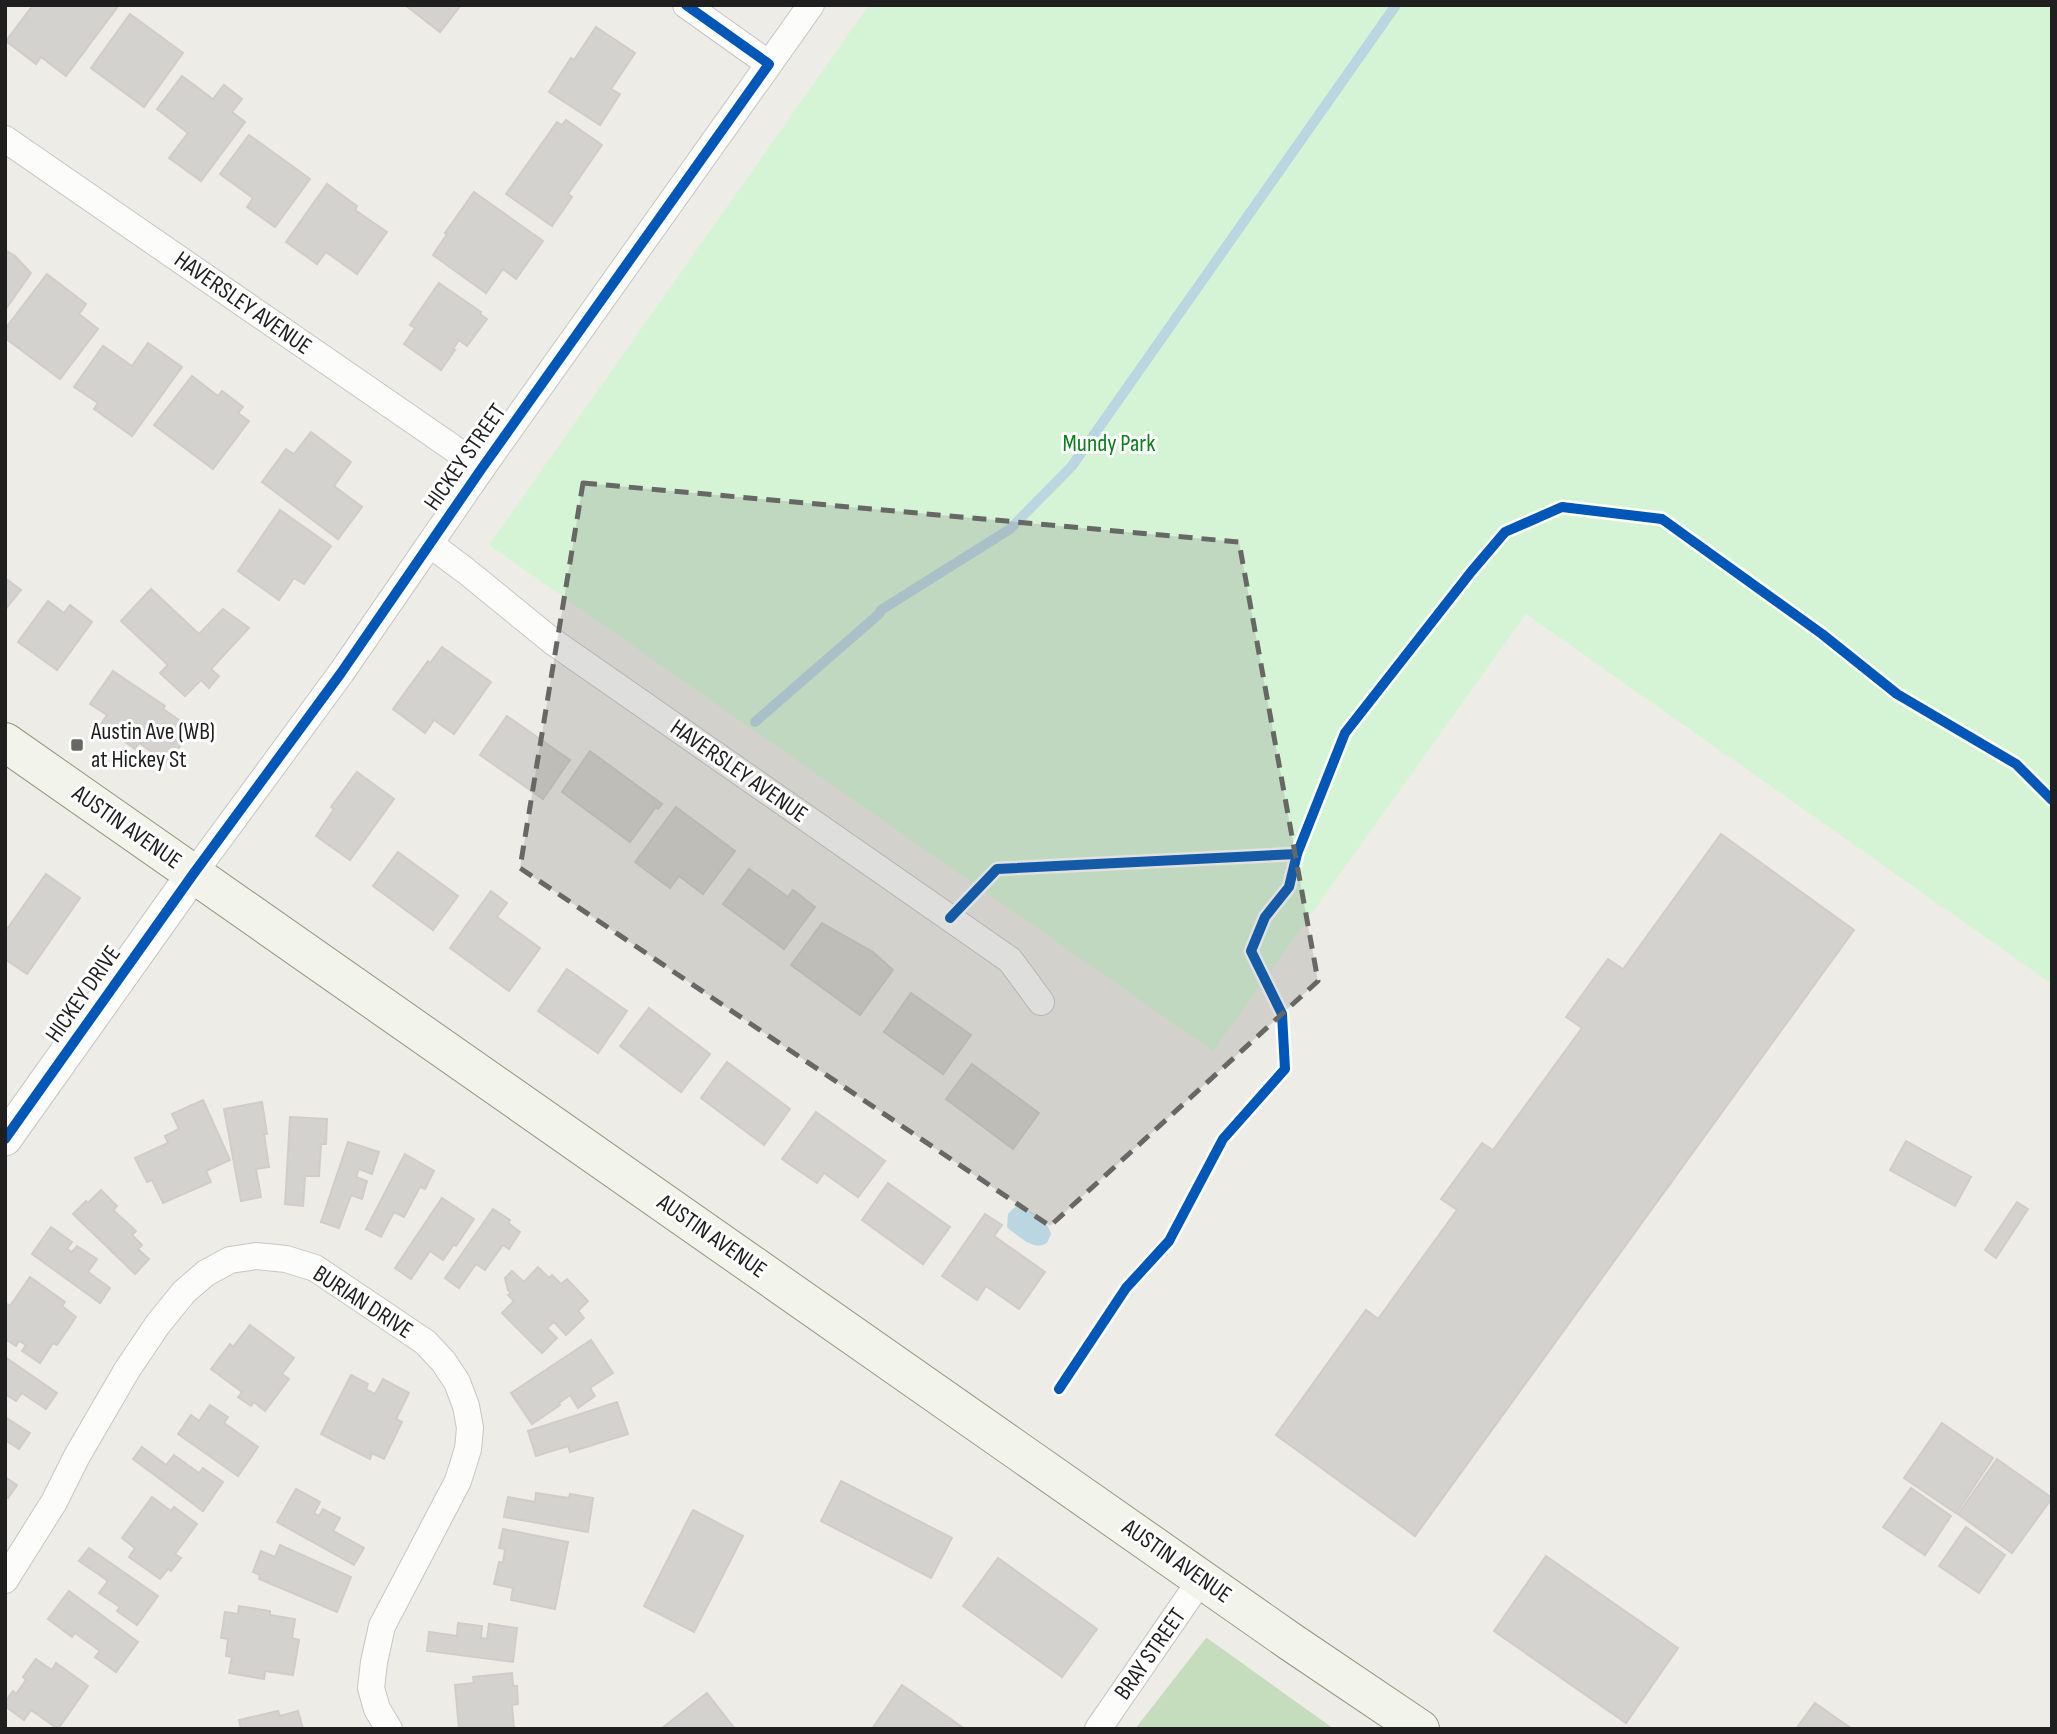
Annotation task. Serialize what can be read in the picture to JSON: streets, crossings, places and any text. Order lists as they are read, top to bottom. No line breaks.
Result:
{"streets":{"main road":["AUSTIN AVENUE"],"street":["HAVERSLEY AVENUE","HICKEY STREET","HICKEY DRIVE","BURIAN DRIVE","BRAY STREET"]},"crossings":[["HAVERSLEY AVENUE","HICKEY STREET"],["HICKEY STREET","AUSTIN AVENUE"],["HICKEY STREET","HICKEY DRIVE"],["AUSTIN AVENUE","HICKEY DRIVE"],["AUSTIN AVENUE","BRAY STREET"]],"parks":["Mundy Park"],"places":{"transit":["Austin Ave (WB) at Hickey St"]}}
